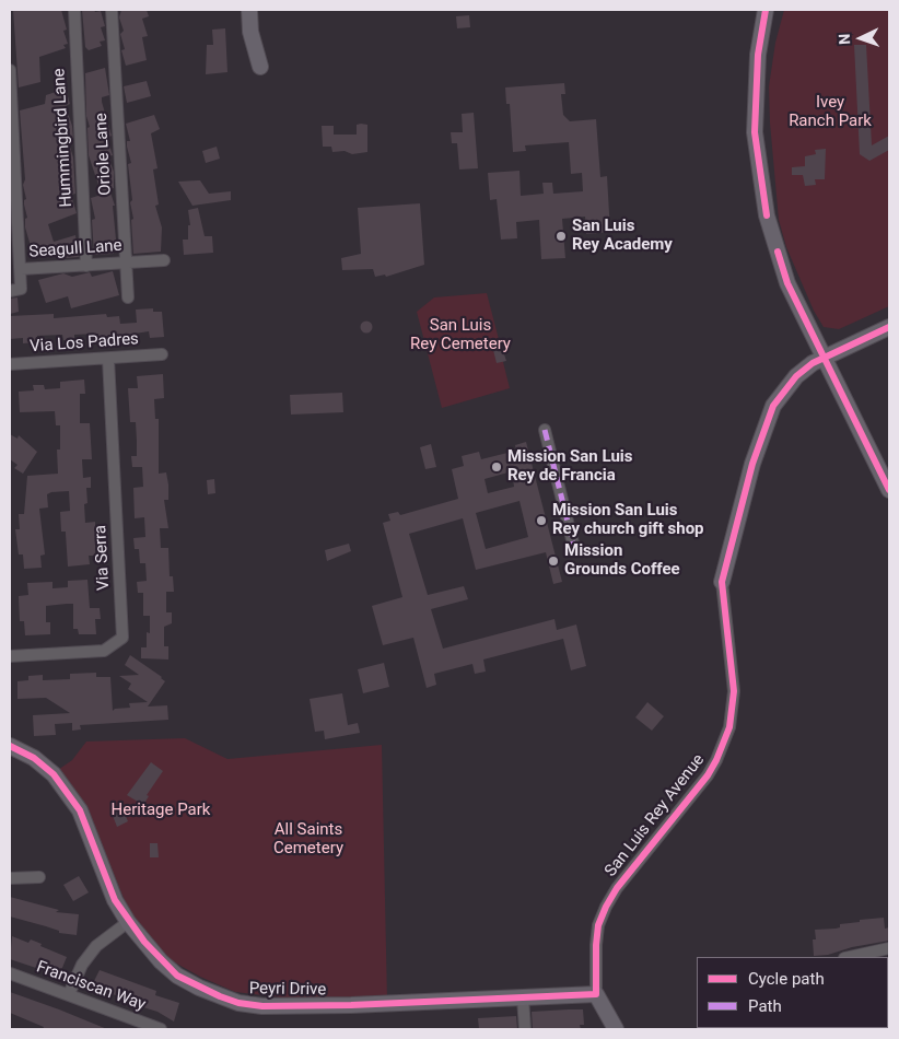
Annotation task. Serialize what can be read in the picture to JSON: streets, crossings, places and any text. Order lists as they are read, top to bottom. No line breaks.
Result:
{"streets":{"street":["Hummingbird Lane","Oriole Lane","Seagull Lane","Via Los Padres","Via Serra","San Luis Rey Avenue","Franciscan Way","Peyri Drive"]},"crossings":[["Hummingbird Lane","Seagull Lane"],["Oriole Lane","Seagull Lane"],["Via Los Padres","Via Serra"],["San Luis Rey Avenue","Peyri Drive"]],"parks":["Ivey Ranch Park","San Luis Rey Cemetery","Heritage Park","All Saints Cemetery"],"places":["San Luis Rey Academy","Mission San Luis Rey de Francia","Mission San Luis Rey church gift shop","Mission Grounds Coffee"],"legend":["Cycle path","Path"],"north":"left"}
